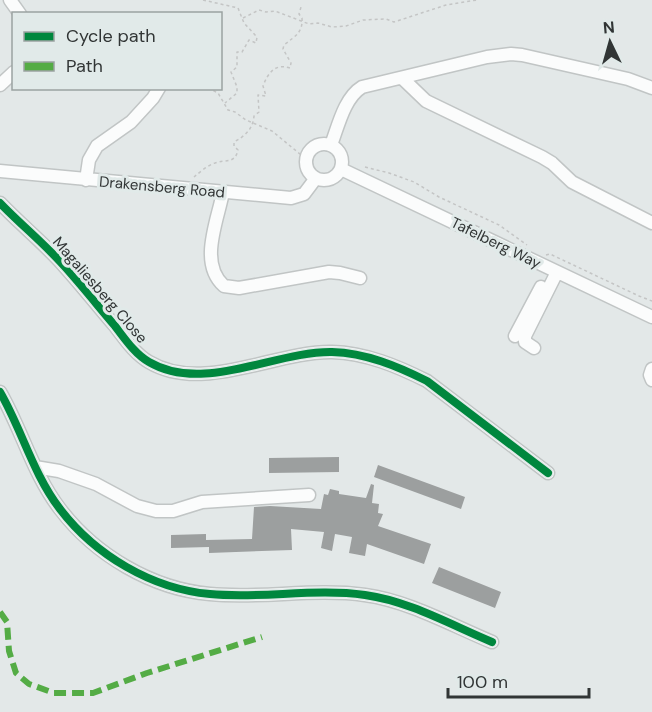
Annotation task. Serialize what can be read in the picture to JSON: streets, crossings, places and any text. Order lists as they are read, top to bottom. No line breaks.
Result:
{"streets":{"street":["Drakensberg Road","Tafelberg Way","Magaliesberg Close"]},"crossings":[["Drakensberg Road","Tafelberg Way"]],"legend":["Cycle path","Path"],"scale_bar":"100 m","north":"top"}
